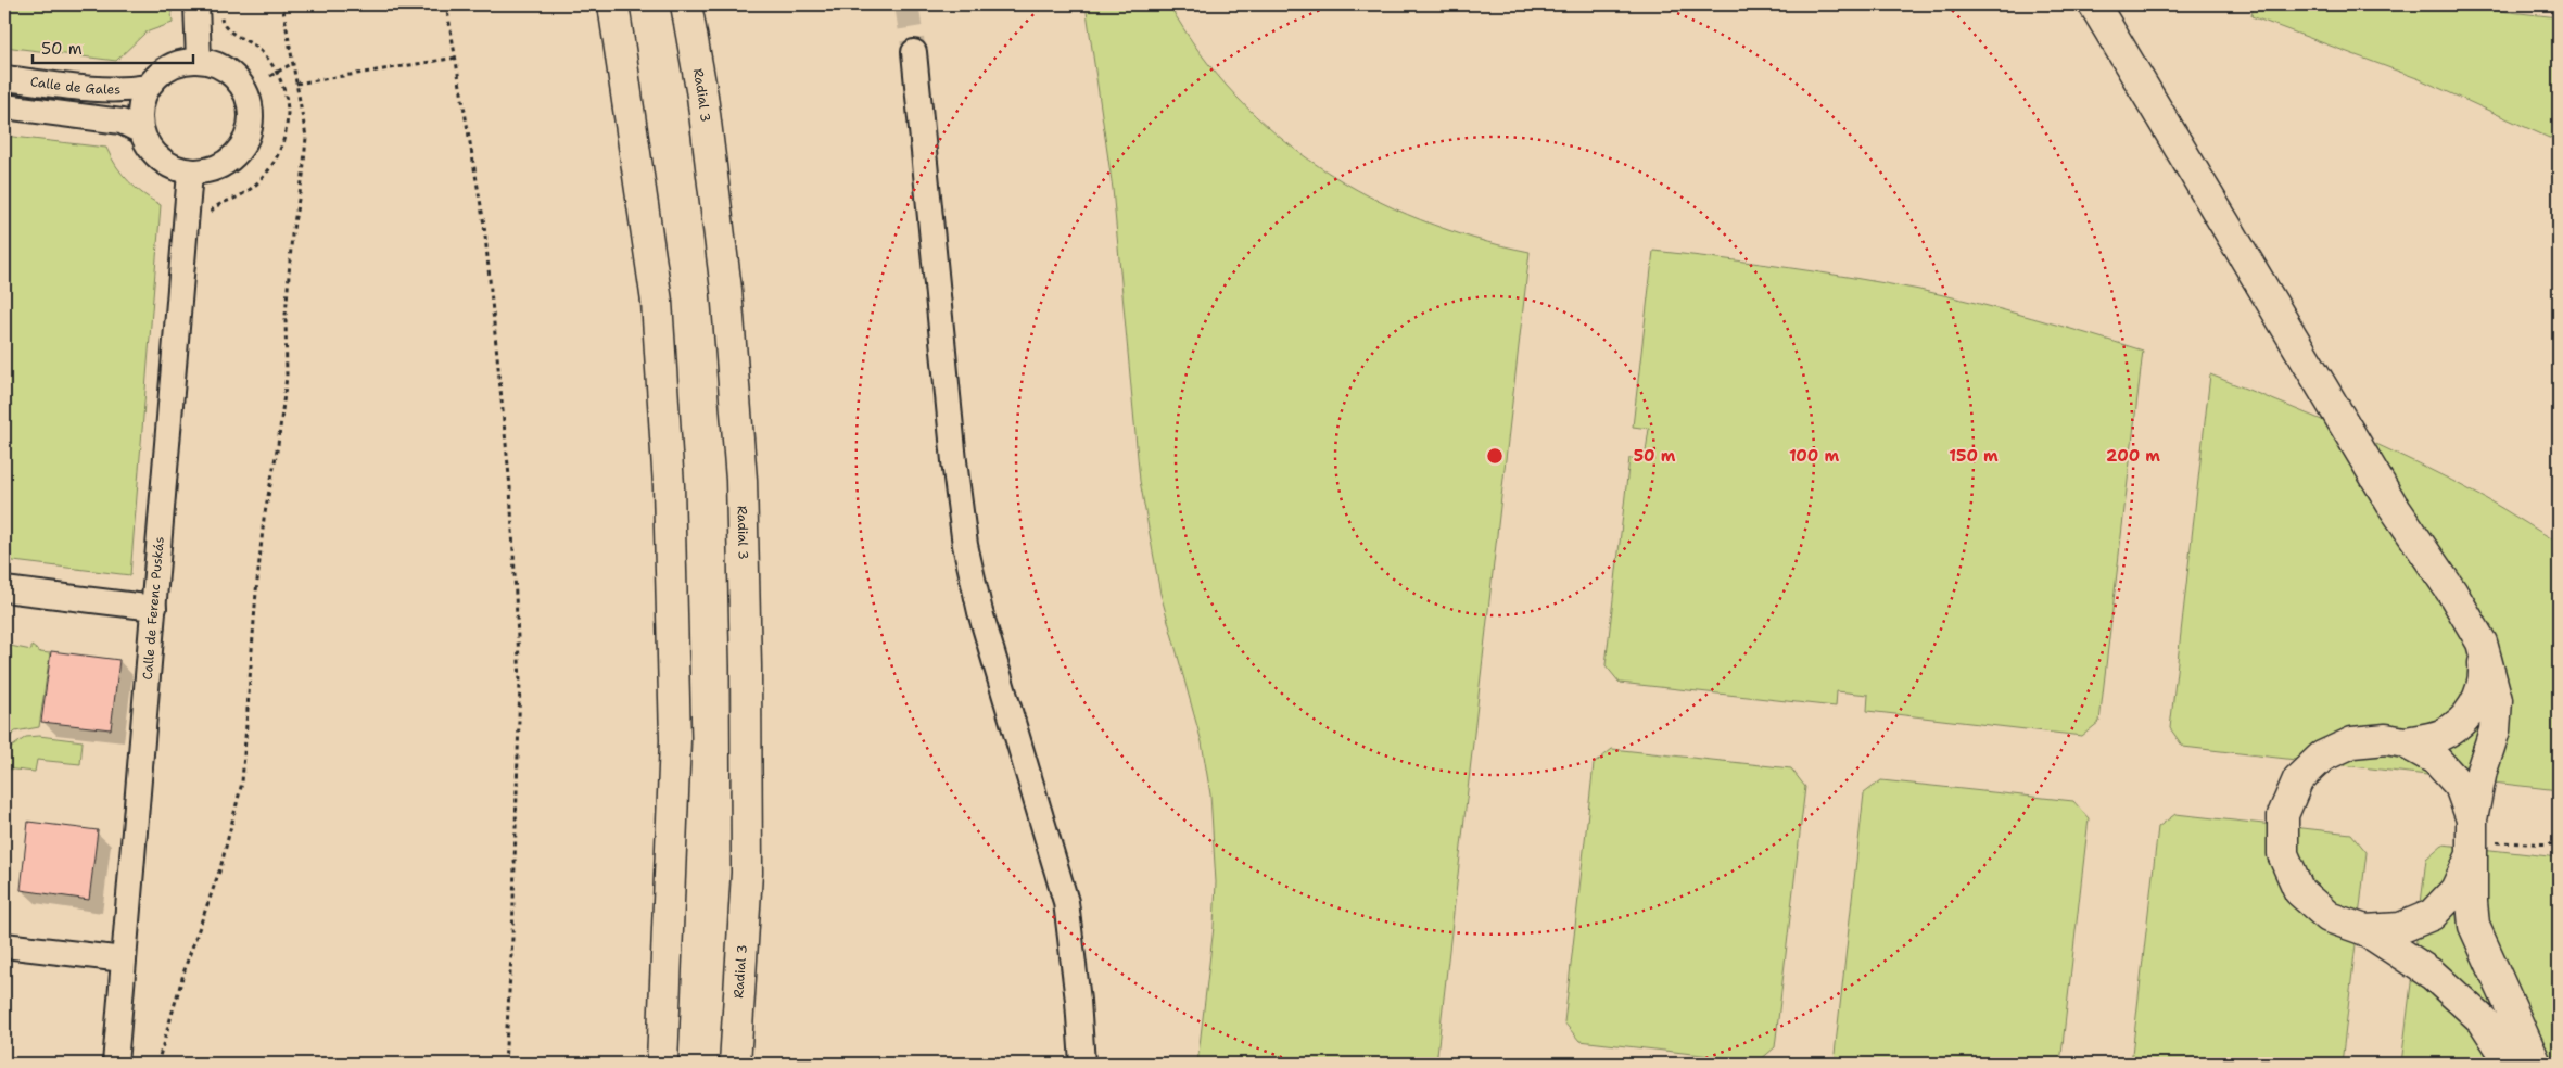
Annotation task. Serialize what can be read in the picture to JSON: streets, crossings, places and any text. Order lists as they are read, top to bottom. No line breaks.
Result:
{"streets":{"main road":["Radial 3"],"street":["Calle de Gales","Calle de Ferenc Puskás"]},"crossings":[["Calle de Gales","Calle de Ferenc Puskás"]],"scale_bar":"50 m","rings":["50 m","100 m","150 m","200 m"]}
